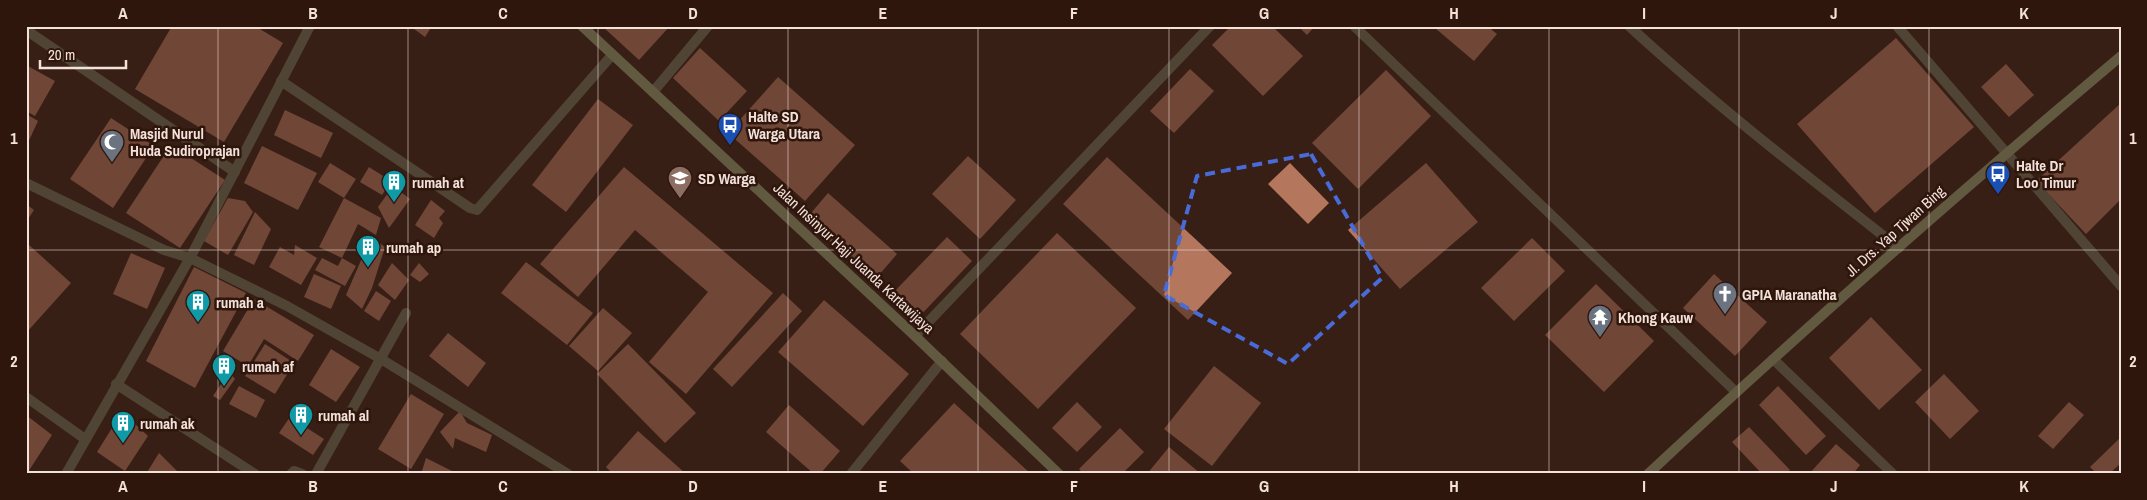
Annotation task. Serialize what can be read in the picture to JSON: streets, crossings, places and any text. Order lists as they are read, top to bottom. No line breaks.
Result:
{"streets":{"main road":["Jl. Drs. Yap Tjwan Bing","Jalan Insinyur Haji Juanda Kartawijaya"]},"places":{"bus stop":["Halte SD Warga Utara","Halte Dr Loo Timur"],"mosque":["Masjid Nurul Huda Sudiroprajan"],"school or university":["SD Warga"],"building":["rumah at","rumah ap","rumah a","rumah af","rumah al","rumah ak"],"church":["GPIA Maranatha"],"temple":["Khong Kauw"]},"scale_bar":"20 m","grid":{"columns":["A","B","C","D","E","F","G","H","I","J","K"],"rows":["1","2"]}}
